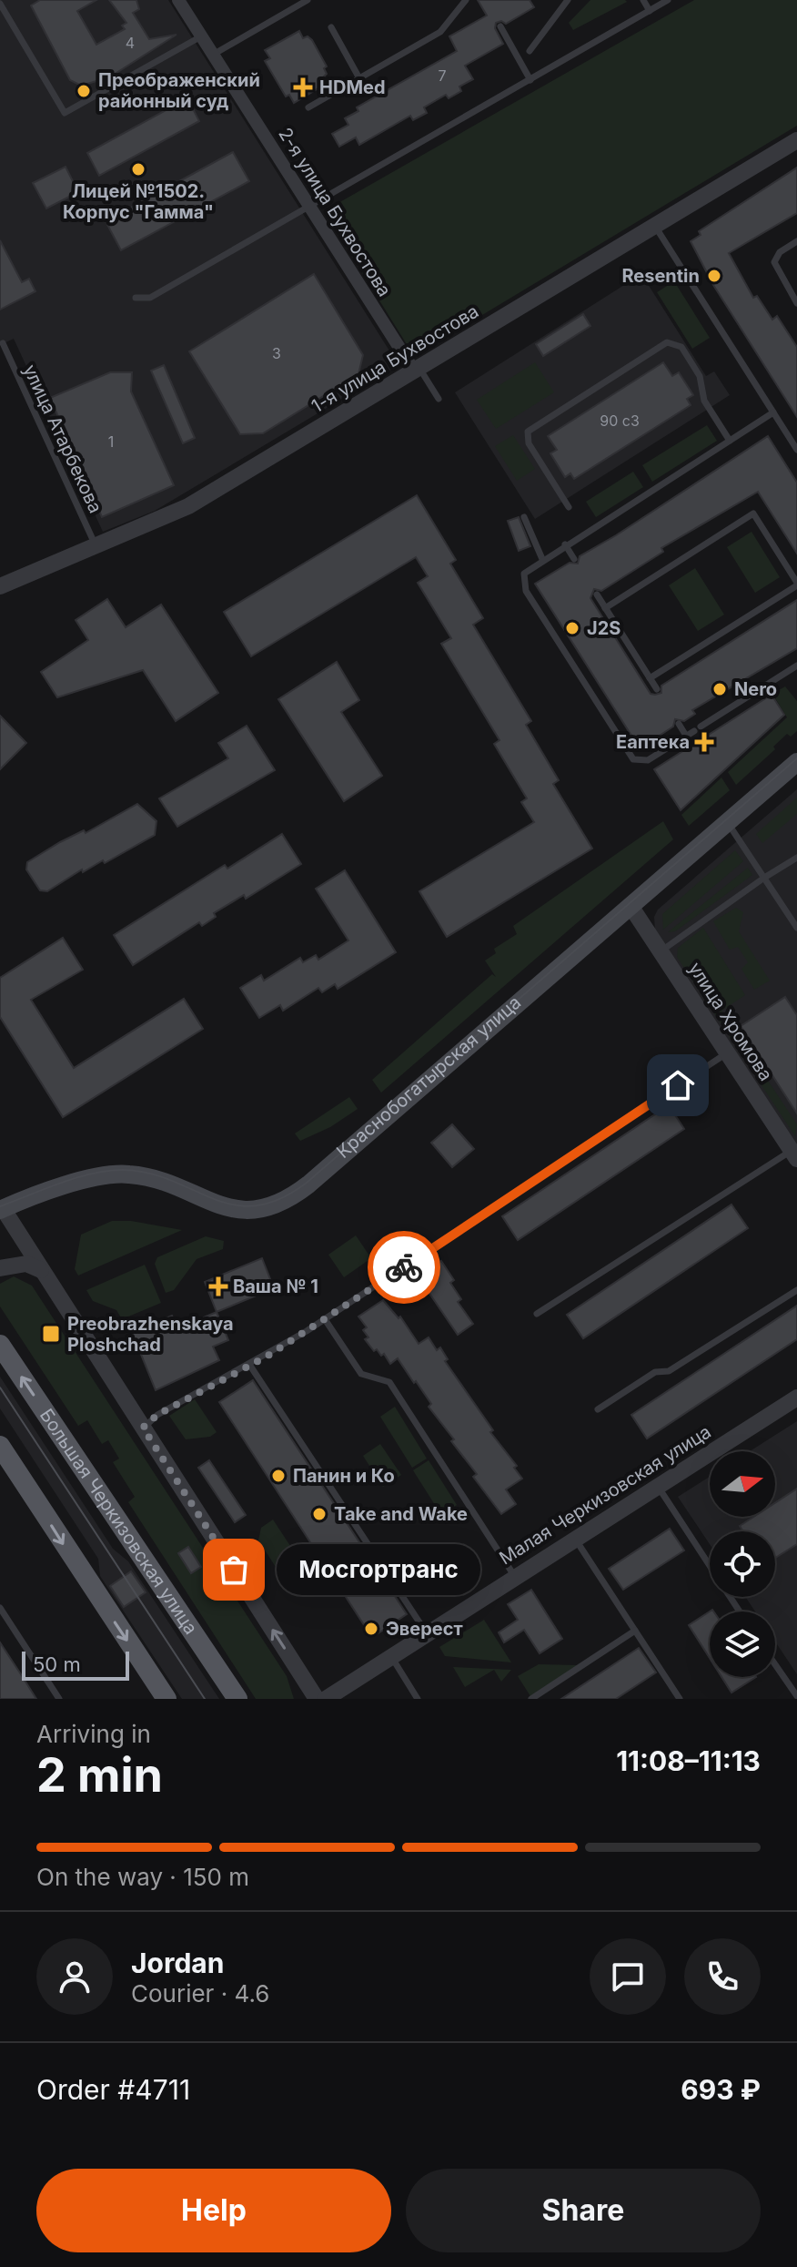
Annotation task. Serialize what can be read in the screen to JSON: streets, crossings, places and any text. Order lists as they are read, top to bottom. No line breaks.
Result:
{"streets":{"main road":["Краснобогатырская улица","Большая Черкизовская улица"],"street":["2-я улица Бухвостова","1-я улица Бухвостова","улица Хромова","Малая Черкизовская улица"],"lane":["улица Атарбекова"]},"crossings":[["2-я улица Бухвостова","1-я улица Бухвостова"],["1-я улица Бухвостова","улица Атарбекова"],["улица Хромова","Краснобогатырская улица"]],"places":{"health":["HDMed","Еаптека","Ваша № 1"],"other":["Преображенский районный суд","Лицей №1502. Корпус \"Гамма\"","Resentin","J2S","Nero","Панин и Ко","Take and Wake","Мосгортранс","Эверест"],"transit":["Preobrazhenskaya Ploshchad"]},"house_numbers":["4","7","3","90 с3","1"],"scale_bar":"50 m","north":"right","page":{"bubble":"Мосгортранс","scale":"50 m","heading":["2 min","Arriving in","11:08–11:13"],"panel":["Jordan","Courier · 4.6","Order #4711","693 ₽"],"bar":"On the way · 150 m","buttons":["Help","Share"]}}
